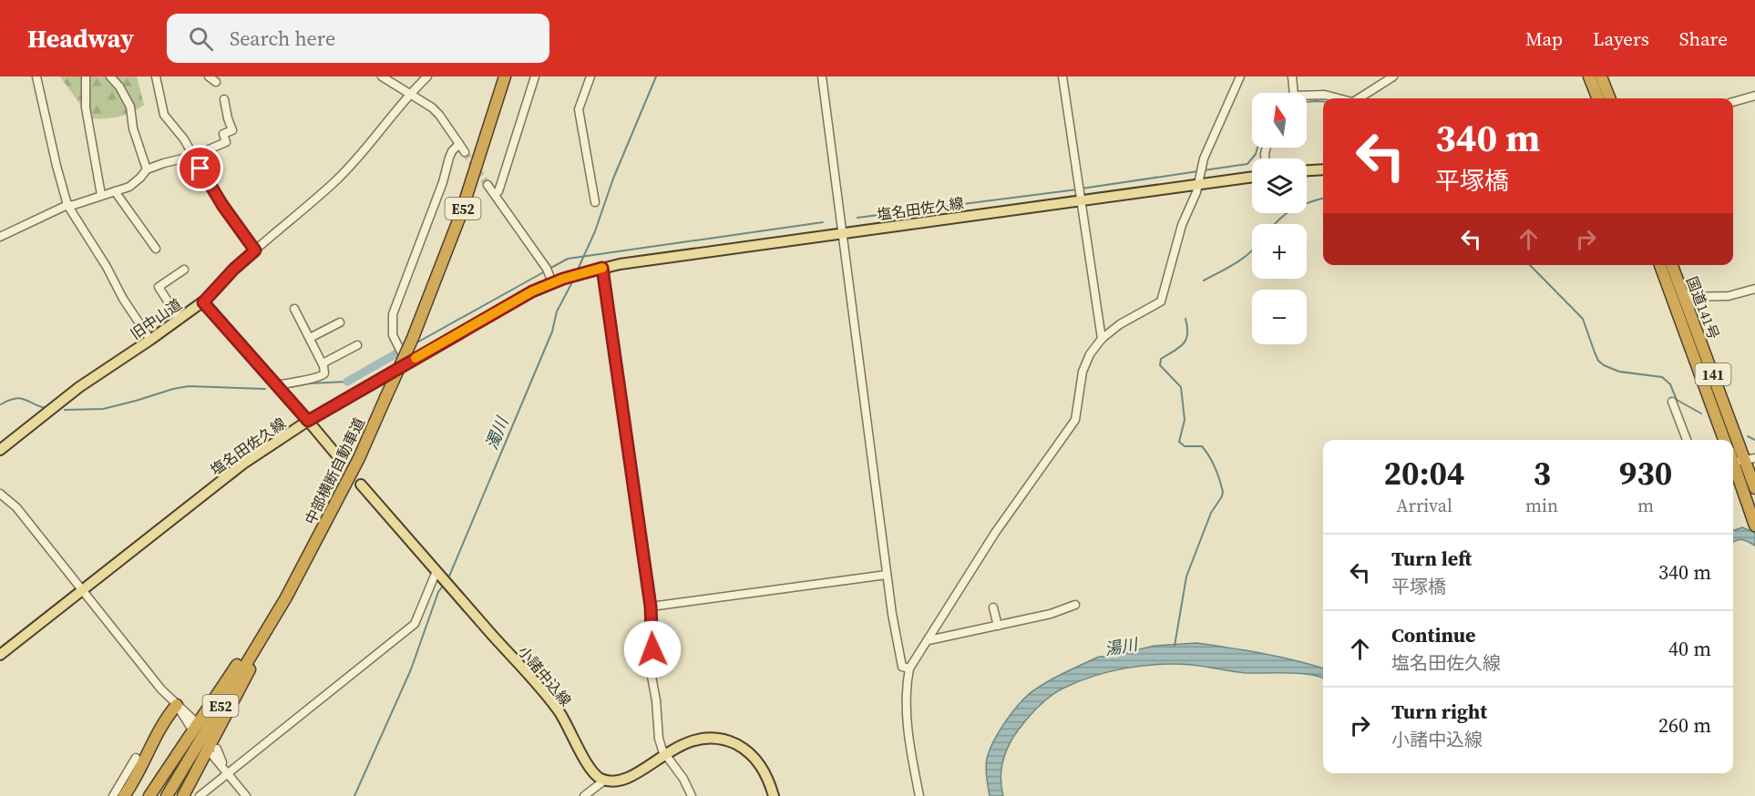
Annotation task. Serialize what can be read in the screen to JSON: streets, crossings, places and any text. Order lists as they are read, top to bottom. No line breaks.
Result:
{"streets":{"highway":["E52","国道141号","141","中部横断自動車道"],"main road":["塩名田佐久線","旧中山道","小諸中込線"]},"water":["濁川","湯川"],"north":"top","page":{"header":"Headway","search":"Search here","nav":["Map","Layers","Share"],"map_buttons":["+","−"],"turn":["340 m","平塚橋"],"eta":["20:04","Arrival","3","min","930","m"],"list":[{"name":"Turn left","note":"平塚橋","value":"340 m"},{"name":"Continue","note":"塩名田佐久線","value":"40 m"},{"name":"Turn right","note":"小諸中込線","value":"260 m"}]}}
